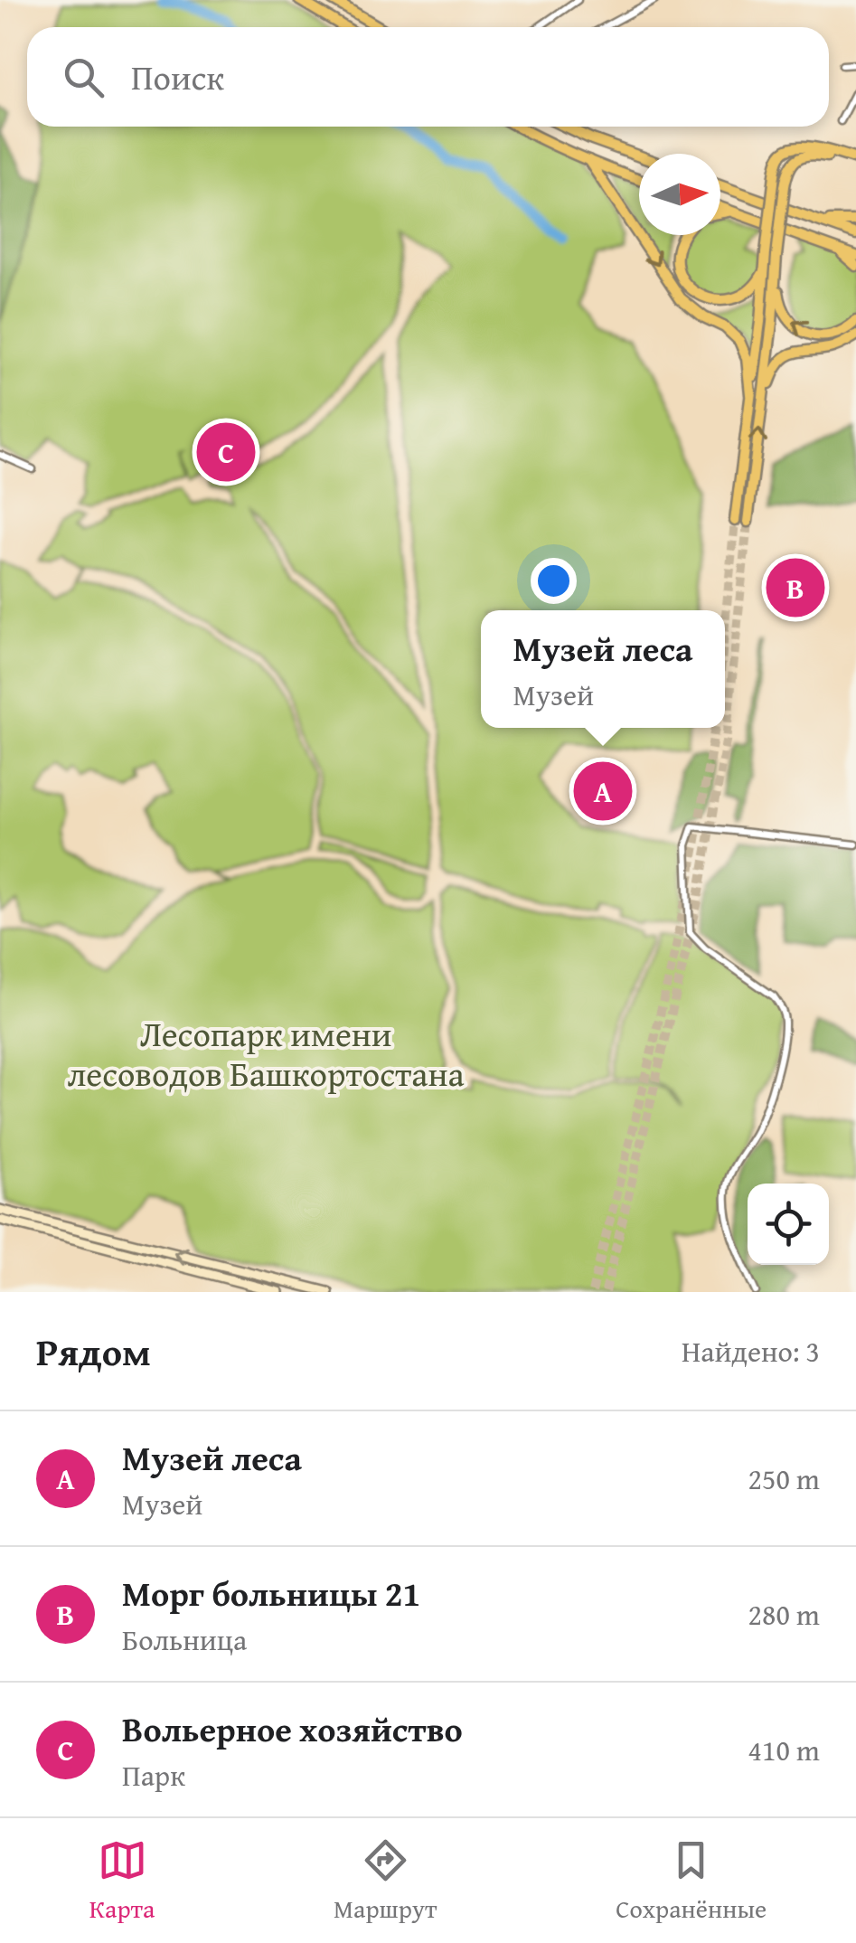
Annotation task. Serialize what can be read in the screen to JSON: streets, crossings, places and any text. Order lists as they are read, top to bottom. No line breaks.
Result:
{"parks":["Лесопарк имени лесоводов Башкортостана"],"north":"right","page":{"search":"Поиск","pins":["C","B","A"],"popup":["Музей леса","Музей"],"heading":["Рядом","Найдено: 3"],"list":[{"mark":"A","name":"Музей леса","note":"Музей","value":"250 m"},{"mark":"B","name":"Морг больницы 21","note":"Больница","value":"280 m"},{"mark":"C","name":"Вольерное хозяйство","note":"Парк","value":"410 m"}],"nav":["Карта","Маршрут","Сохранённые"]}}
